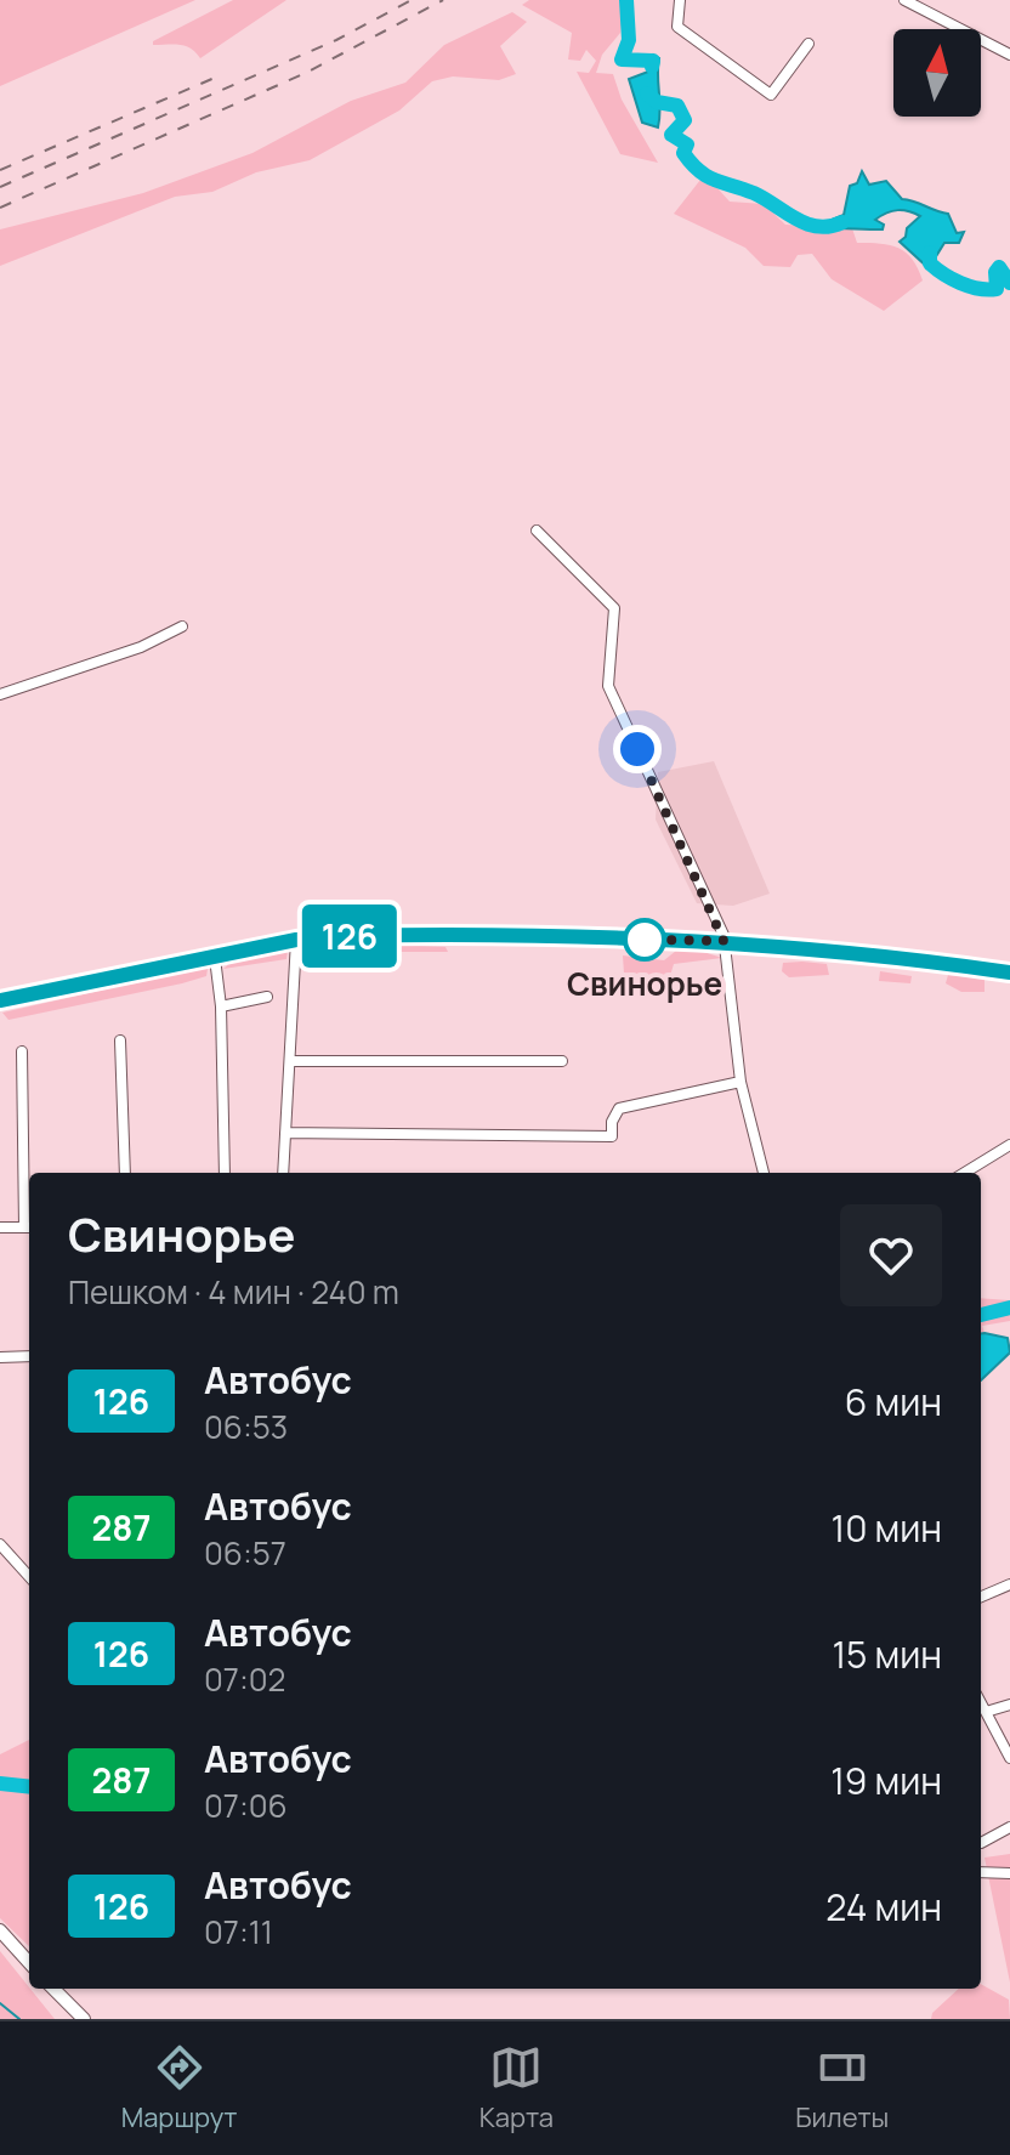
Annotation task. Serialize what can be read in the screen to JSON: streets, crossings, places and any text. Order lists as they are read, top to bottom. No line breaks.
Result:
{"places":["Свинорье"],"lines":["bus line 126"],"north":"top","page":{"on_map":"126","heading":["Свинорье","Пешком · 4 мин · 240 m"],"list":[{"mark":"126","name":"Автобус","note":"06:53","value":"6 мин"},{"mark":"287","name":"Автобус","note":"06:57","value":"10 мин"},{"mark":"126","name":"Автобус","note":"07:02","value":"15 мин"},{"mark":"287","name":"Автобус","note":"07:06","value":"19 мин"},{"mark":"126","name":"Автобус","note":"07:11","value":"24 мин"}],"tabs":["Маршрут","Карта","Билеты"]}}
